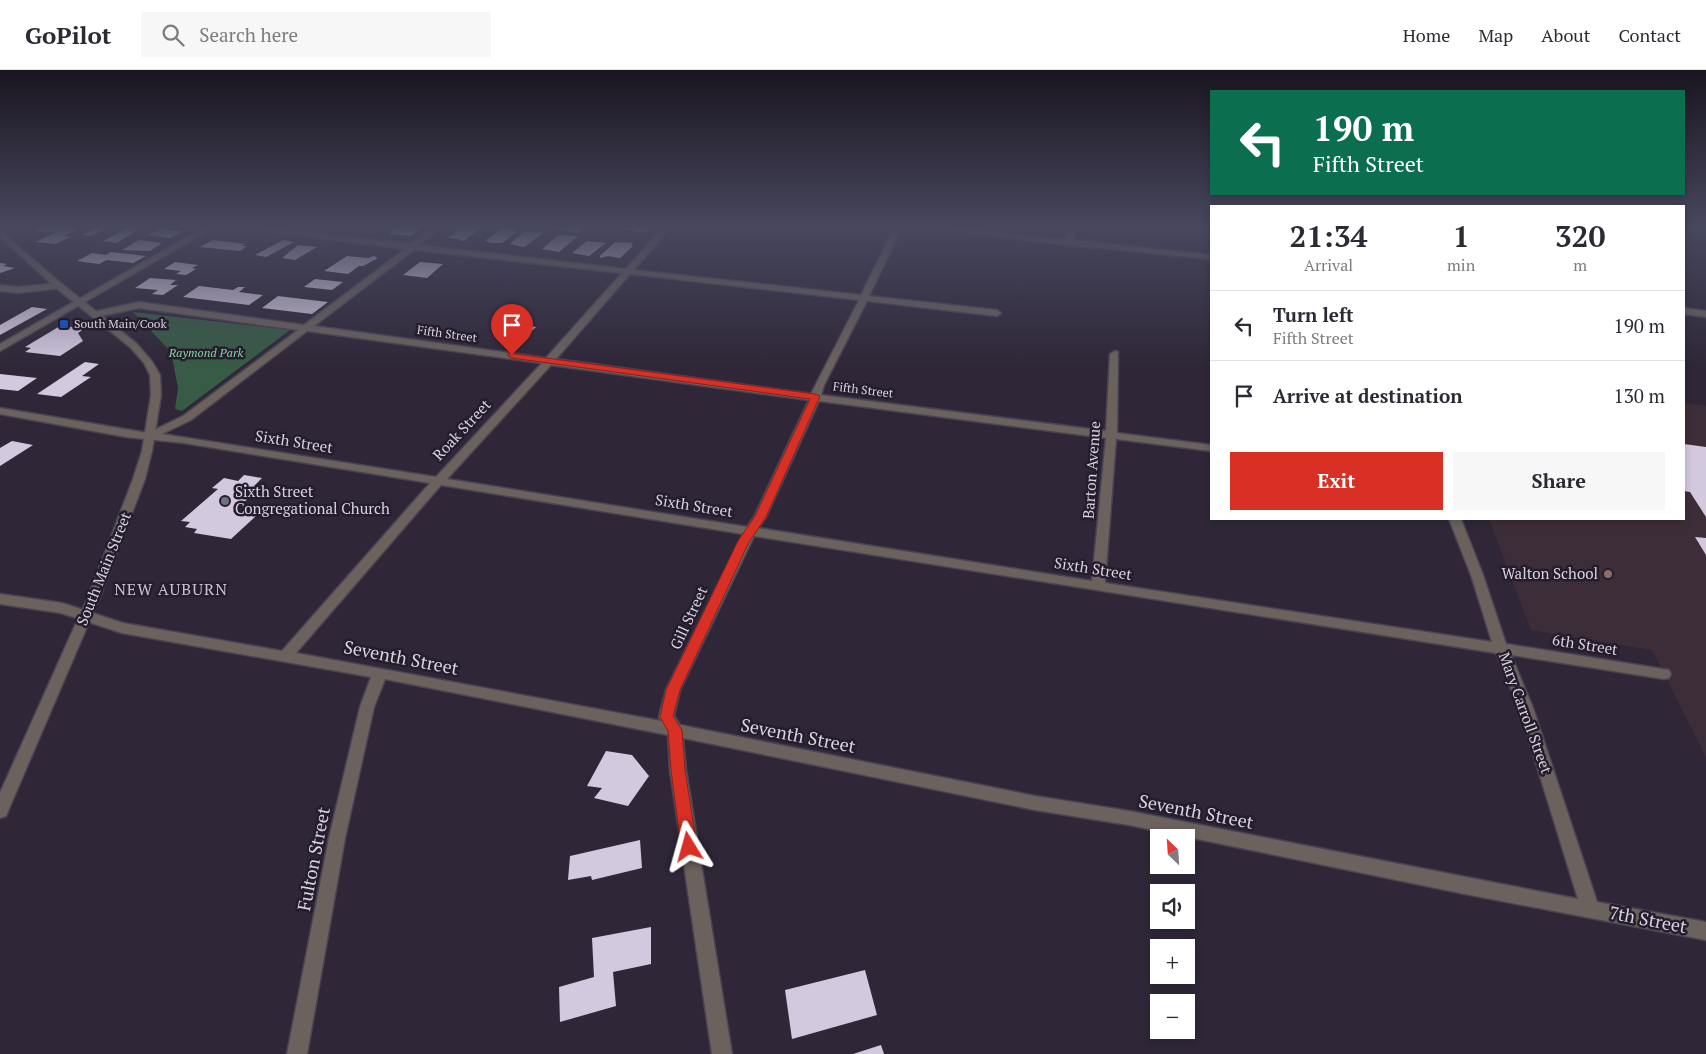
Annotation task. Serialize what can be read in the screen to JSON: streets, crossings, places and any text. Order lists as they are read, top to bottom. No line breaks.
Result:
{"streets":{"street":["Fifth Street","Roak Street","Sixth Street","Barton Avenue","South Main Street","Gill Street","6th Street","Seventh Street","Mary Carroll Street","Fulton Street","7th Street"]},"crossings":[["Fifth Street","Roak Street"],["Fifth Street","Barton Avenue"],["Fifth Street","South Main Street"],["Fifth Street","Gill Street"],["Roak Street","Sixth Street"],["Roak Street","Seventh Street"],["Sixth Street","Barton Avenue"],["Sixth Street","South Main Street"],["Sixth Street","Gill Street"],["Sixth Street","6th Street"],["Sixth Street","Mary Carroll Street"],["South Main Street","Seventh Street"],["Gill Street","Seventh Street"],["6th Street","Mary Carroll Street"],["Seventh Street","Mary Carroll Street"],["Seventh Street","Fulton Street"],["Seventh Street","7th Street"],["Mary Carroll Street","7th Street"]],"districts":["NEW AUBURN"],"parks":["Raymond Park"],"places":{"transit":["South Main/Cook"],"other":["Sixth Street Congregational Church","Walton School"]},"north":"top left","page":{"header":"GoPilot","search":"Search here","nav":["Home","Map","About","Contact"],"turn":["190 m","Fifth Street"],"eta":["21:34","Arrival","1","min","320","m"],"list":[{"name":"Turn left","note":"Fifth Street","value":"190 m"},{"name":"Arrive at destination","value":"130 m"}],"buttons":["Exit","Share"],"map_buttons":["+","−"]}}
